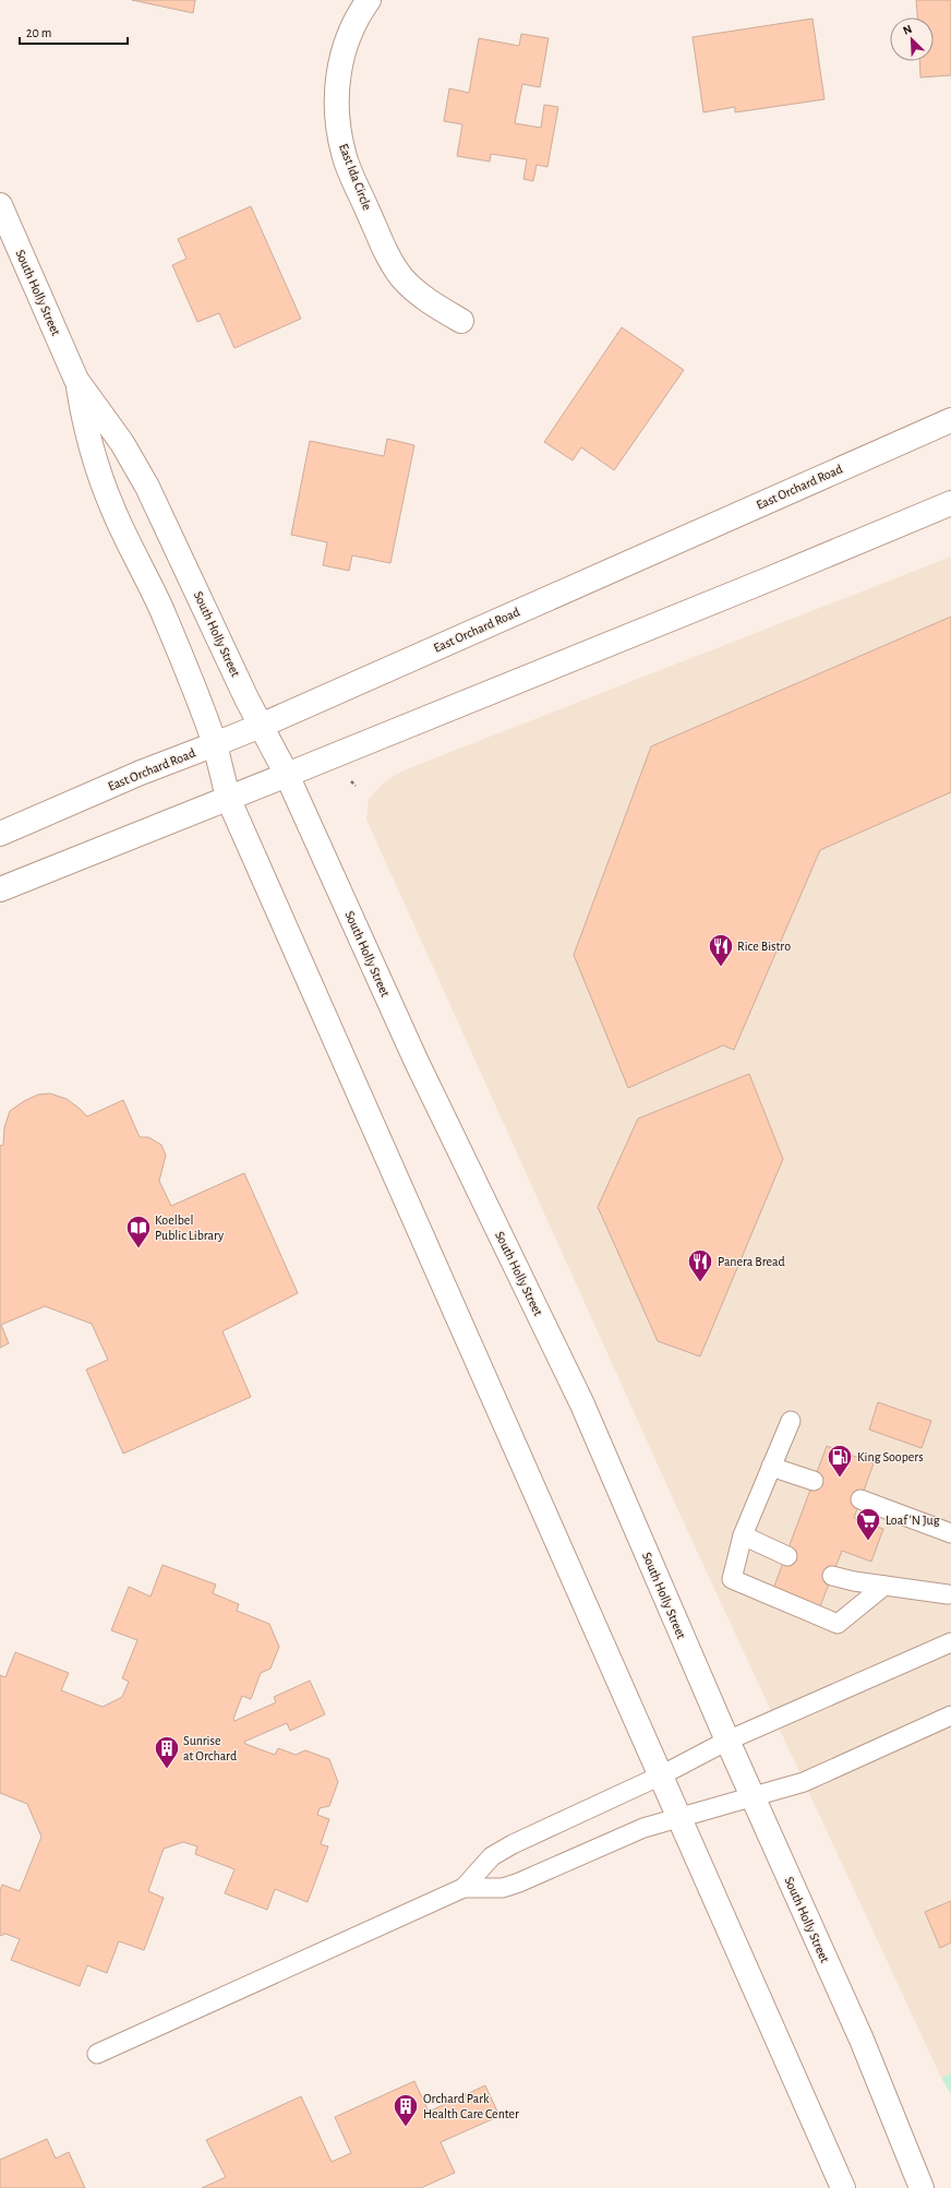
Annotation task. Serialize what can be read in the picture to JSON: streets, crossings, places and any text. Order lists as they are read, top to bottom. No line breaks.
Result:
{"streets":{"main road":["East Ida Circle","South Holly Street","East Orchard Road"]},"crossings":[["South Holly Street","East Orchard Road"]],"places":{"restaurant":["Rice Bistro","Panera Bread"],"library":["Koelbel Public Library"],"fuel station":["King Soopers"],"supermarket":["Loaf 'N Jug"],"building":["Sunrise at Orchard","Orchard Park Health Care Center"]},"scale_bar":"20 m","north":"top left"}
